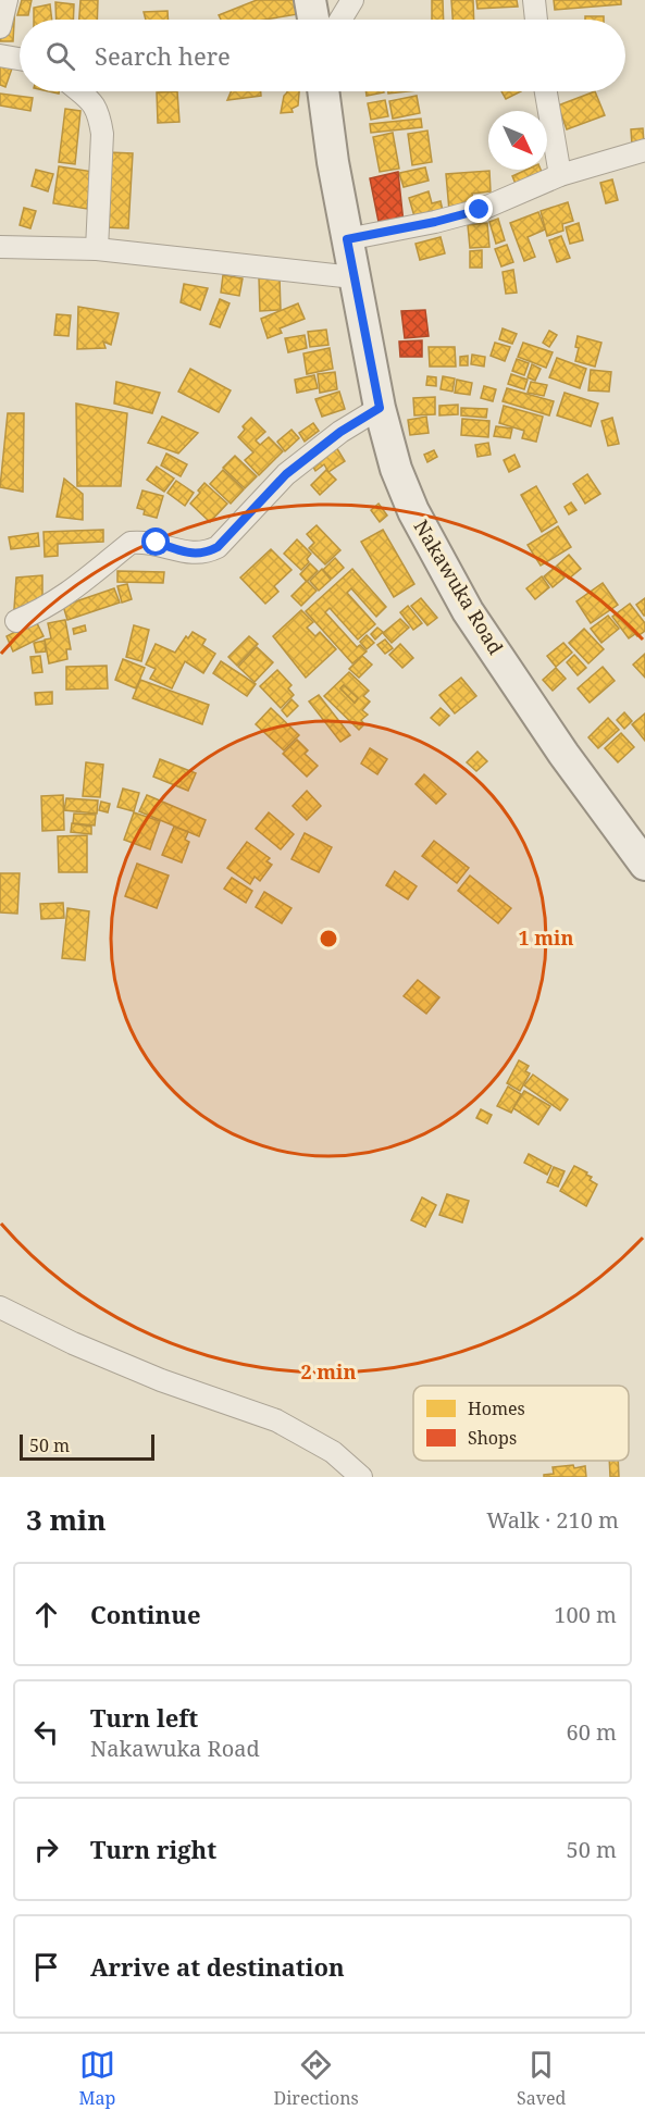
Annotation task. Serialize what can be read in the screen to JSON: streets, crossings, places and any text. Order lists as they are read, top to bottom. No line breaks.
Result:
{"streets":{"main road":["Nakawuka Road"]},"legend":["Homes","Shops"],"scale_bar":"50 m","north":"bottom right","page":{"search":"Search here","scale":"50 m","heading":["3 min","Walk · 210 m"],"list":[["Continue","100 m"],["Turn left","Nakawuka Road","60 m"],["Turn right","50 m"],"Arrive at destination"],"nav":["Map","Directions","Saved"]},"rings":["1 min","2 min"]}
